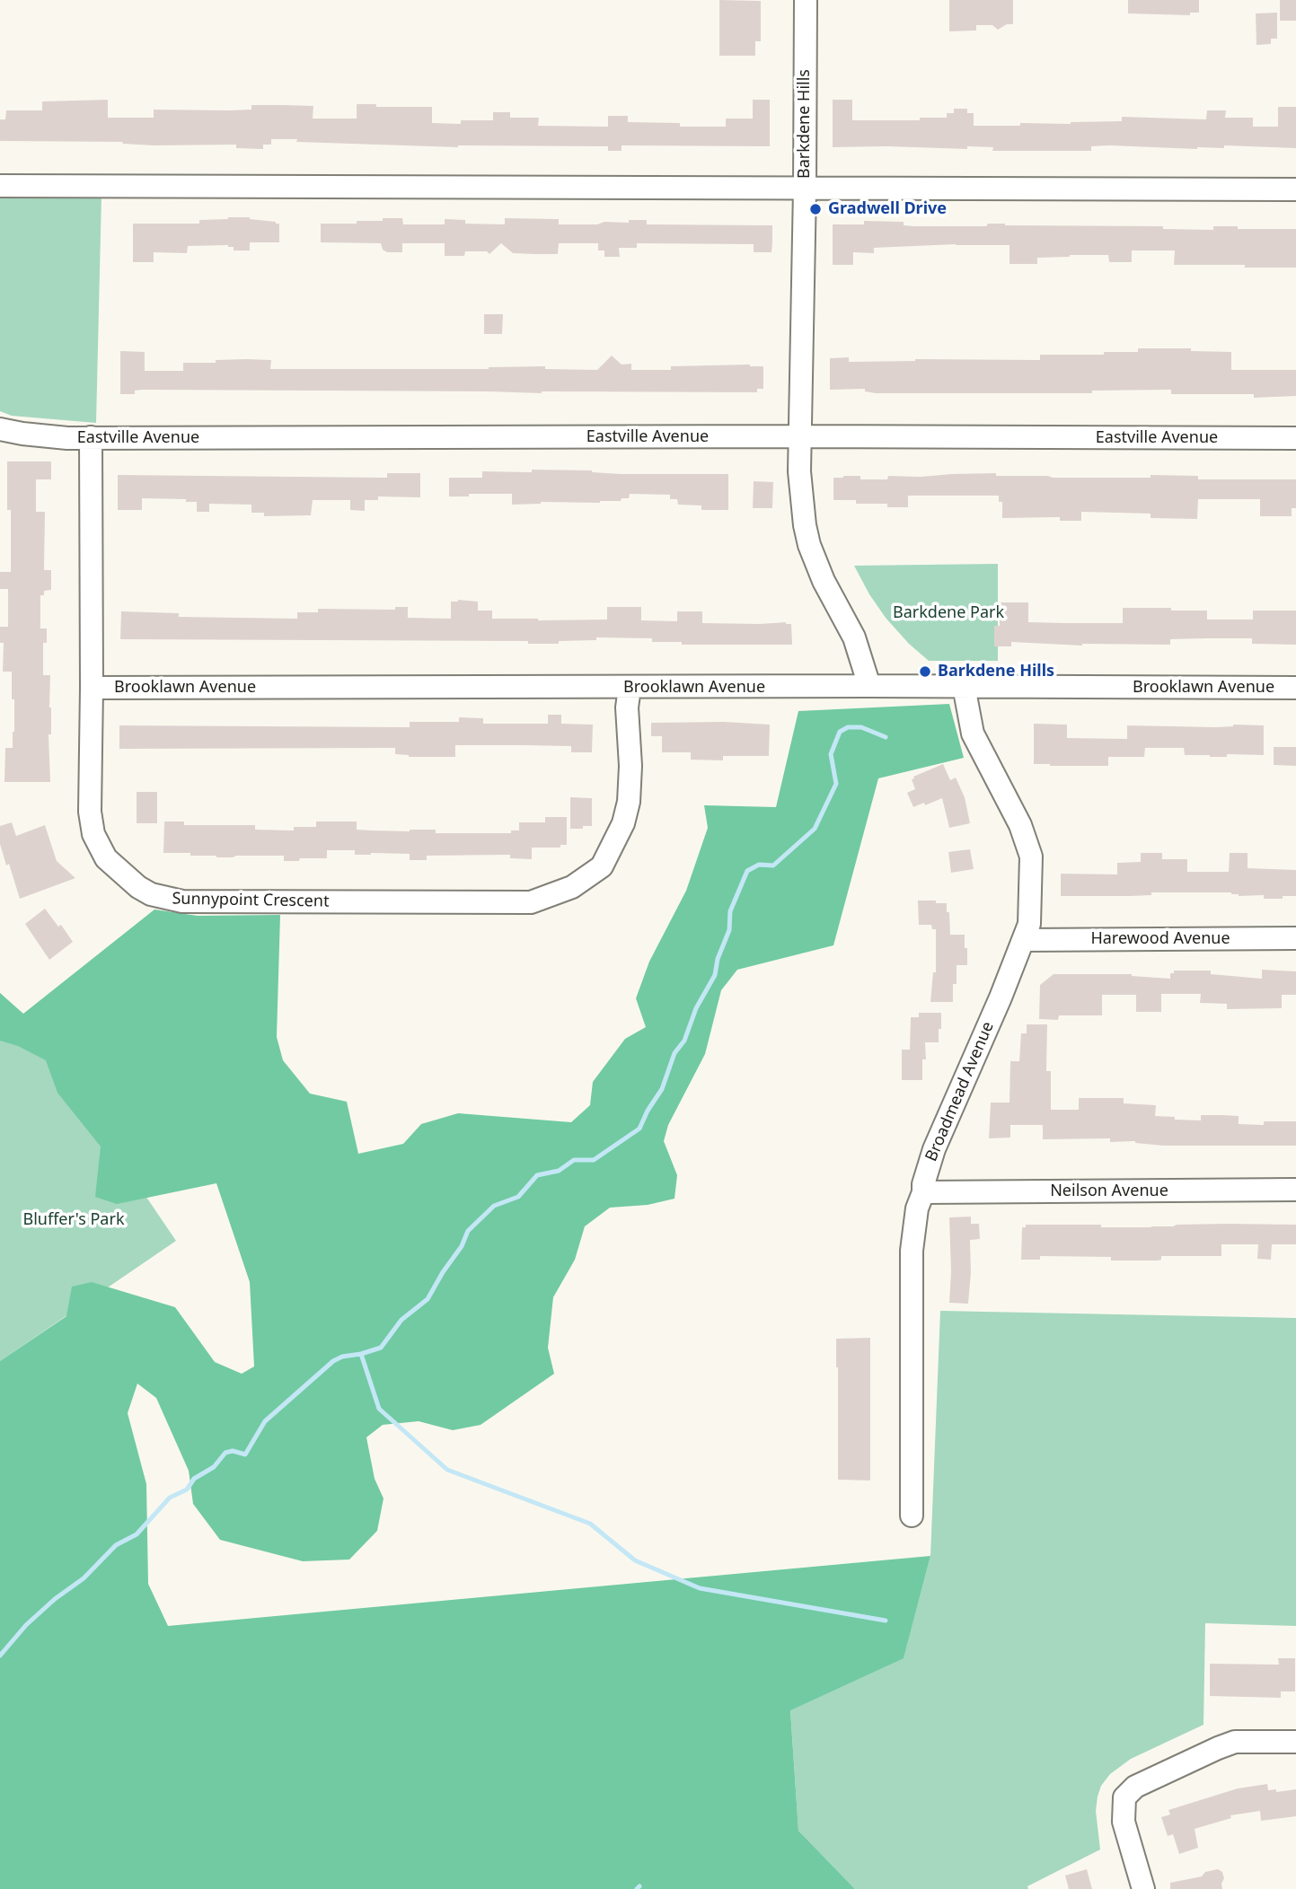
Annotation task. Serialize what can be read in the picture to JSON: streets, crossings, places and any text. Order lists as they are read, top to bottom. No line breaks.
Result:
{"streets":{"street":["Barkdene Hills","Eastville Avenue","Brooklawn Avenue","Sunnypoint Crescent","Harewood Avenue","Broadmead Avenue","Neilson Avenue"]},"crossings":[["Barkdene Hills","Eastville Avenue"],["Barkdene Hills","Brooklawn Avenue"],["Eastville Avenue","Sunnypoint Crescent"],["Brooklawn Avenue","Sunnypoint Crescent"],["Brooklawn Avenue","Broadmead Avenue"],["Harewood Avenue","Broadmead Avenue"],["Broadmead Avenue","Neilson Avenue"]],"parks":["Barkdene Park","Bluffer's Park"],"places":["Gradwell Drive","Barkdene Hills"]}
